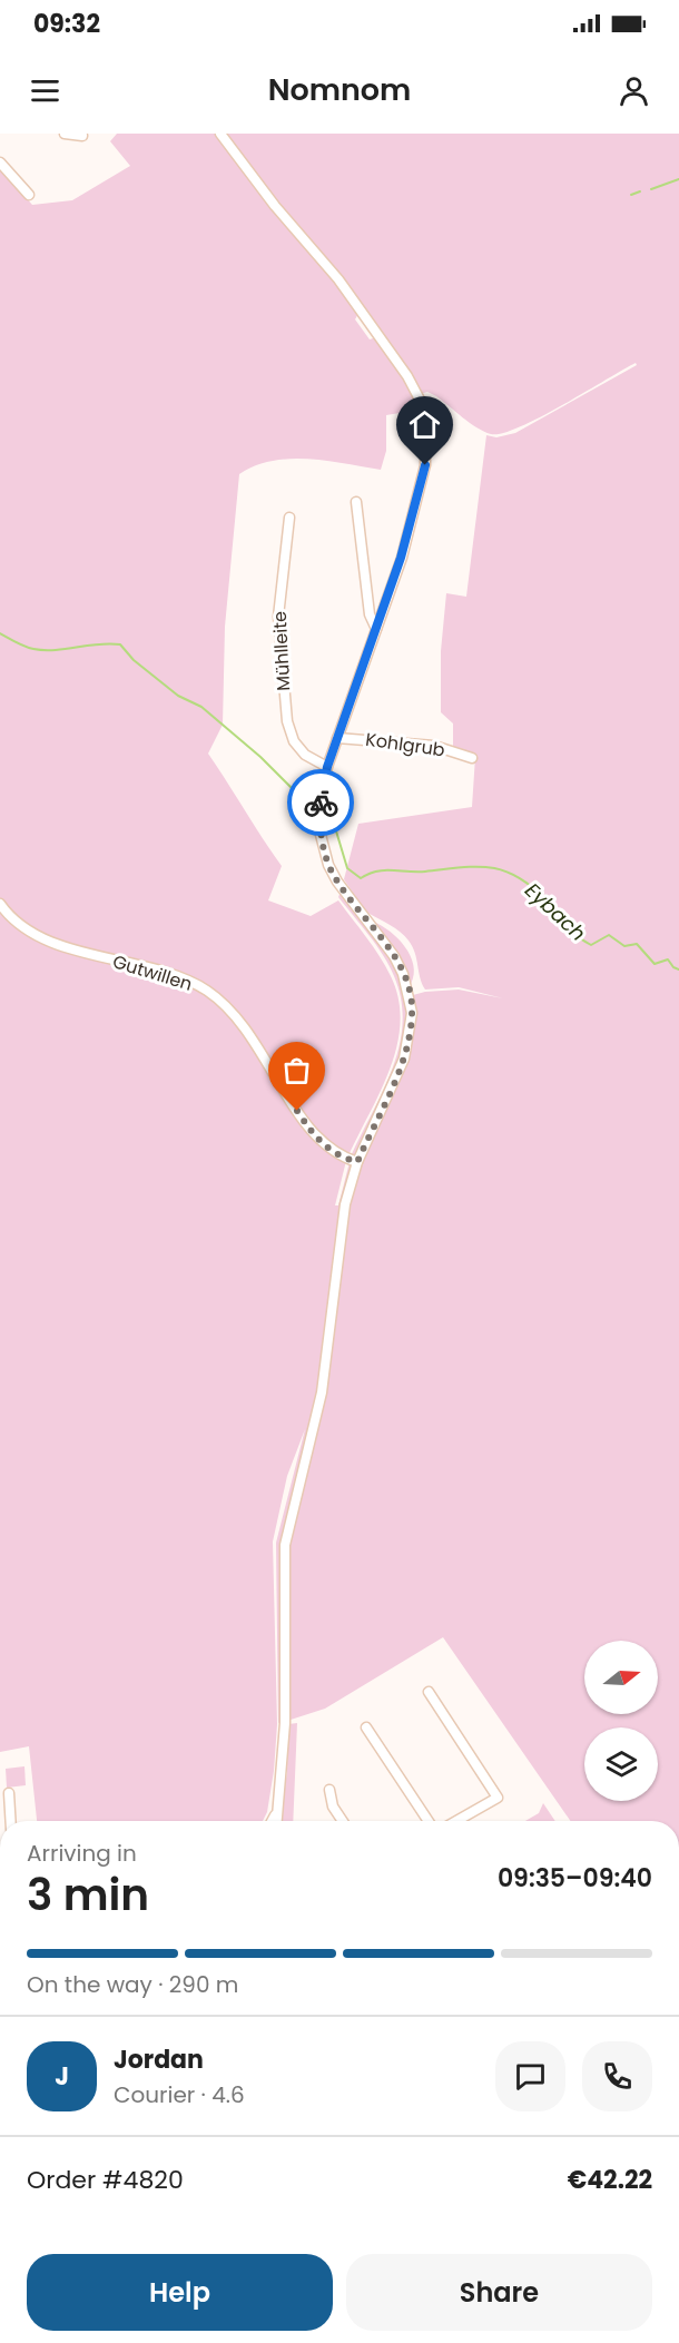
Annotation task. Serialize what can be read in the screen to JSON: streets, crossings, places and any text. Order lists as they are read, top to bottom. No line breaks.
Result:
{"streets":{"street":["Mühlleite","Kohlgrub","Gutwillen"]},"water":["Eybach"],"north":"right","page":{"status":"09:32","header":"Nomnom","heading":["3 min","Arriving in","09:35–09:40"],"panel":["Jordan","Courier · 4.6","Order #4820","€42.22"],"bar":"On the way · 290 m","round":"J","buttons":["Help","Share"]}}
